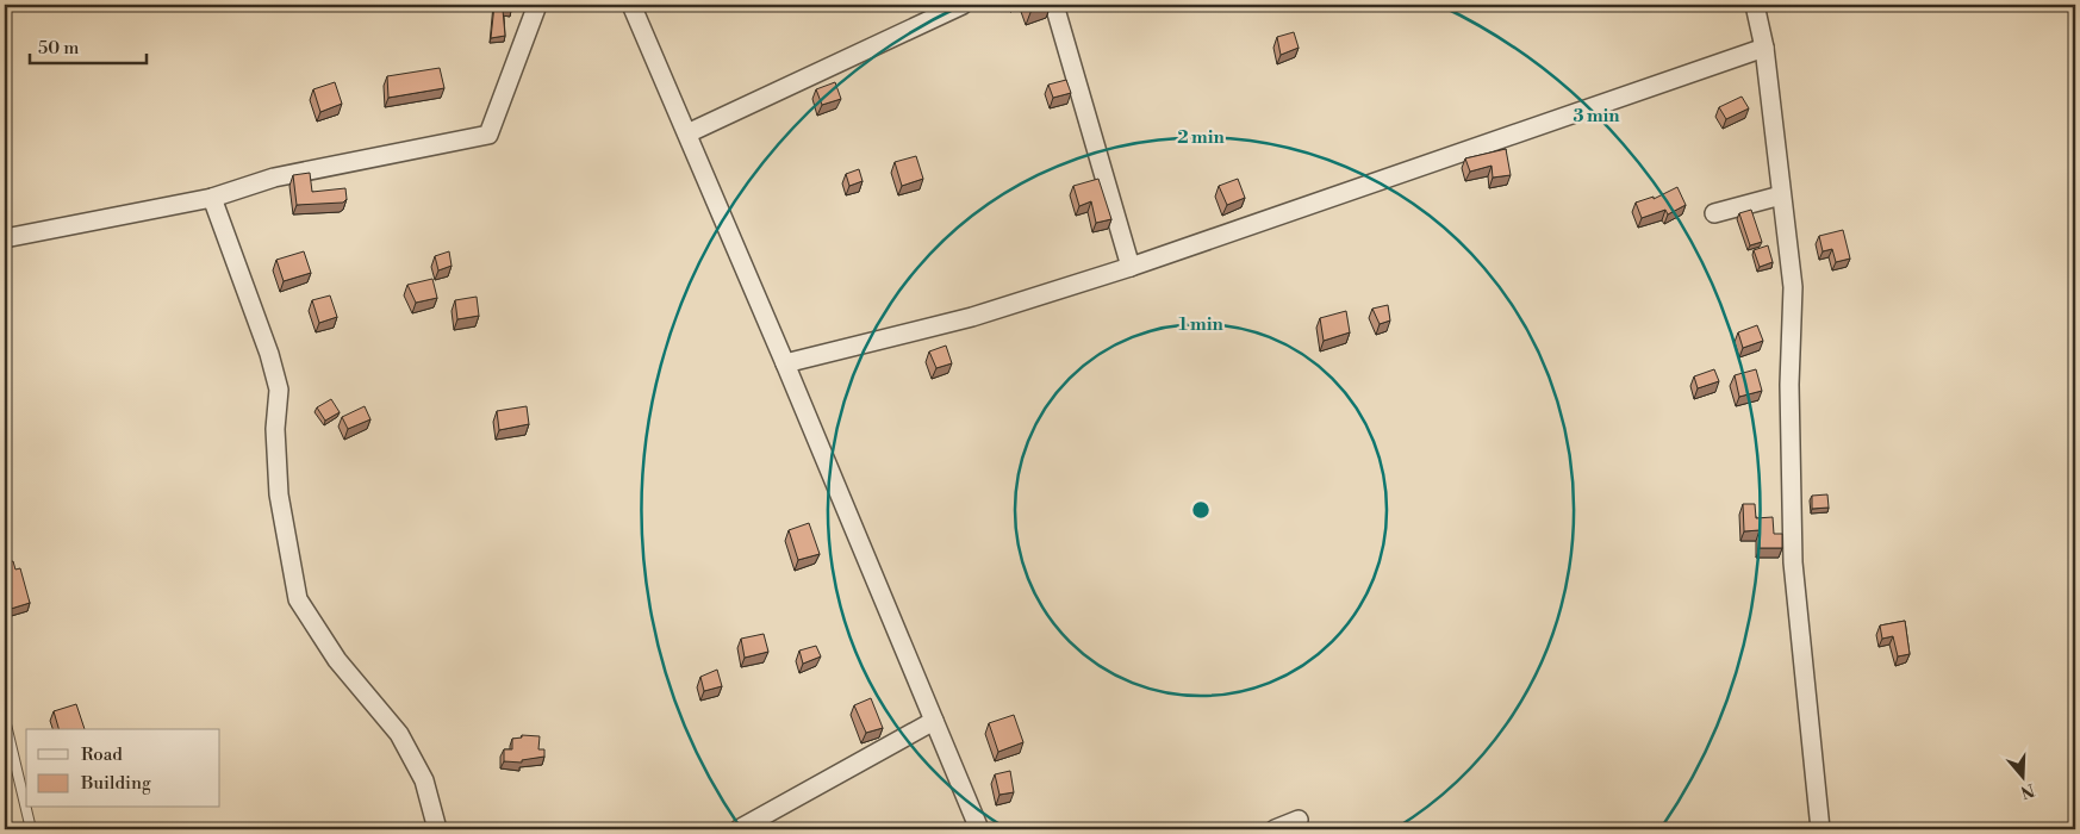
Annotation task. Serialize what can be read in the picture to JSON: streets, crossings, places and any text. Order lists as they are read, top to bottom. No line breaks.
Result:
{"legend":["Road","Building"],"scale_bar":"50 m","north":"bottom","rings":["3 min","2 min","1 min"]}
